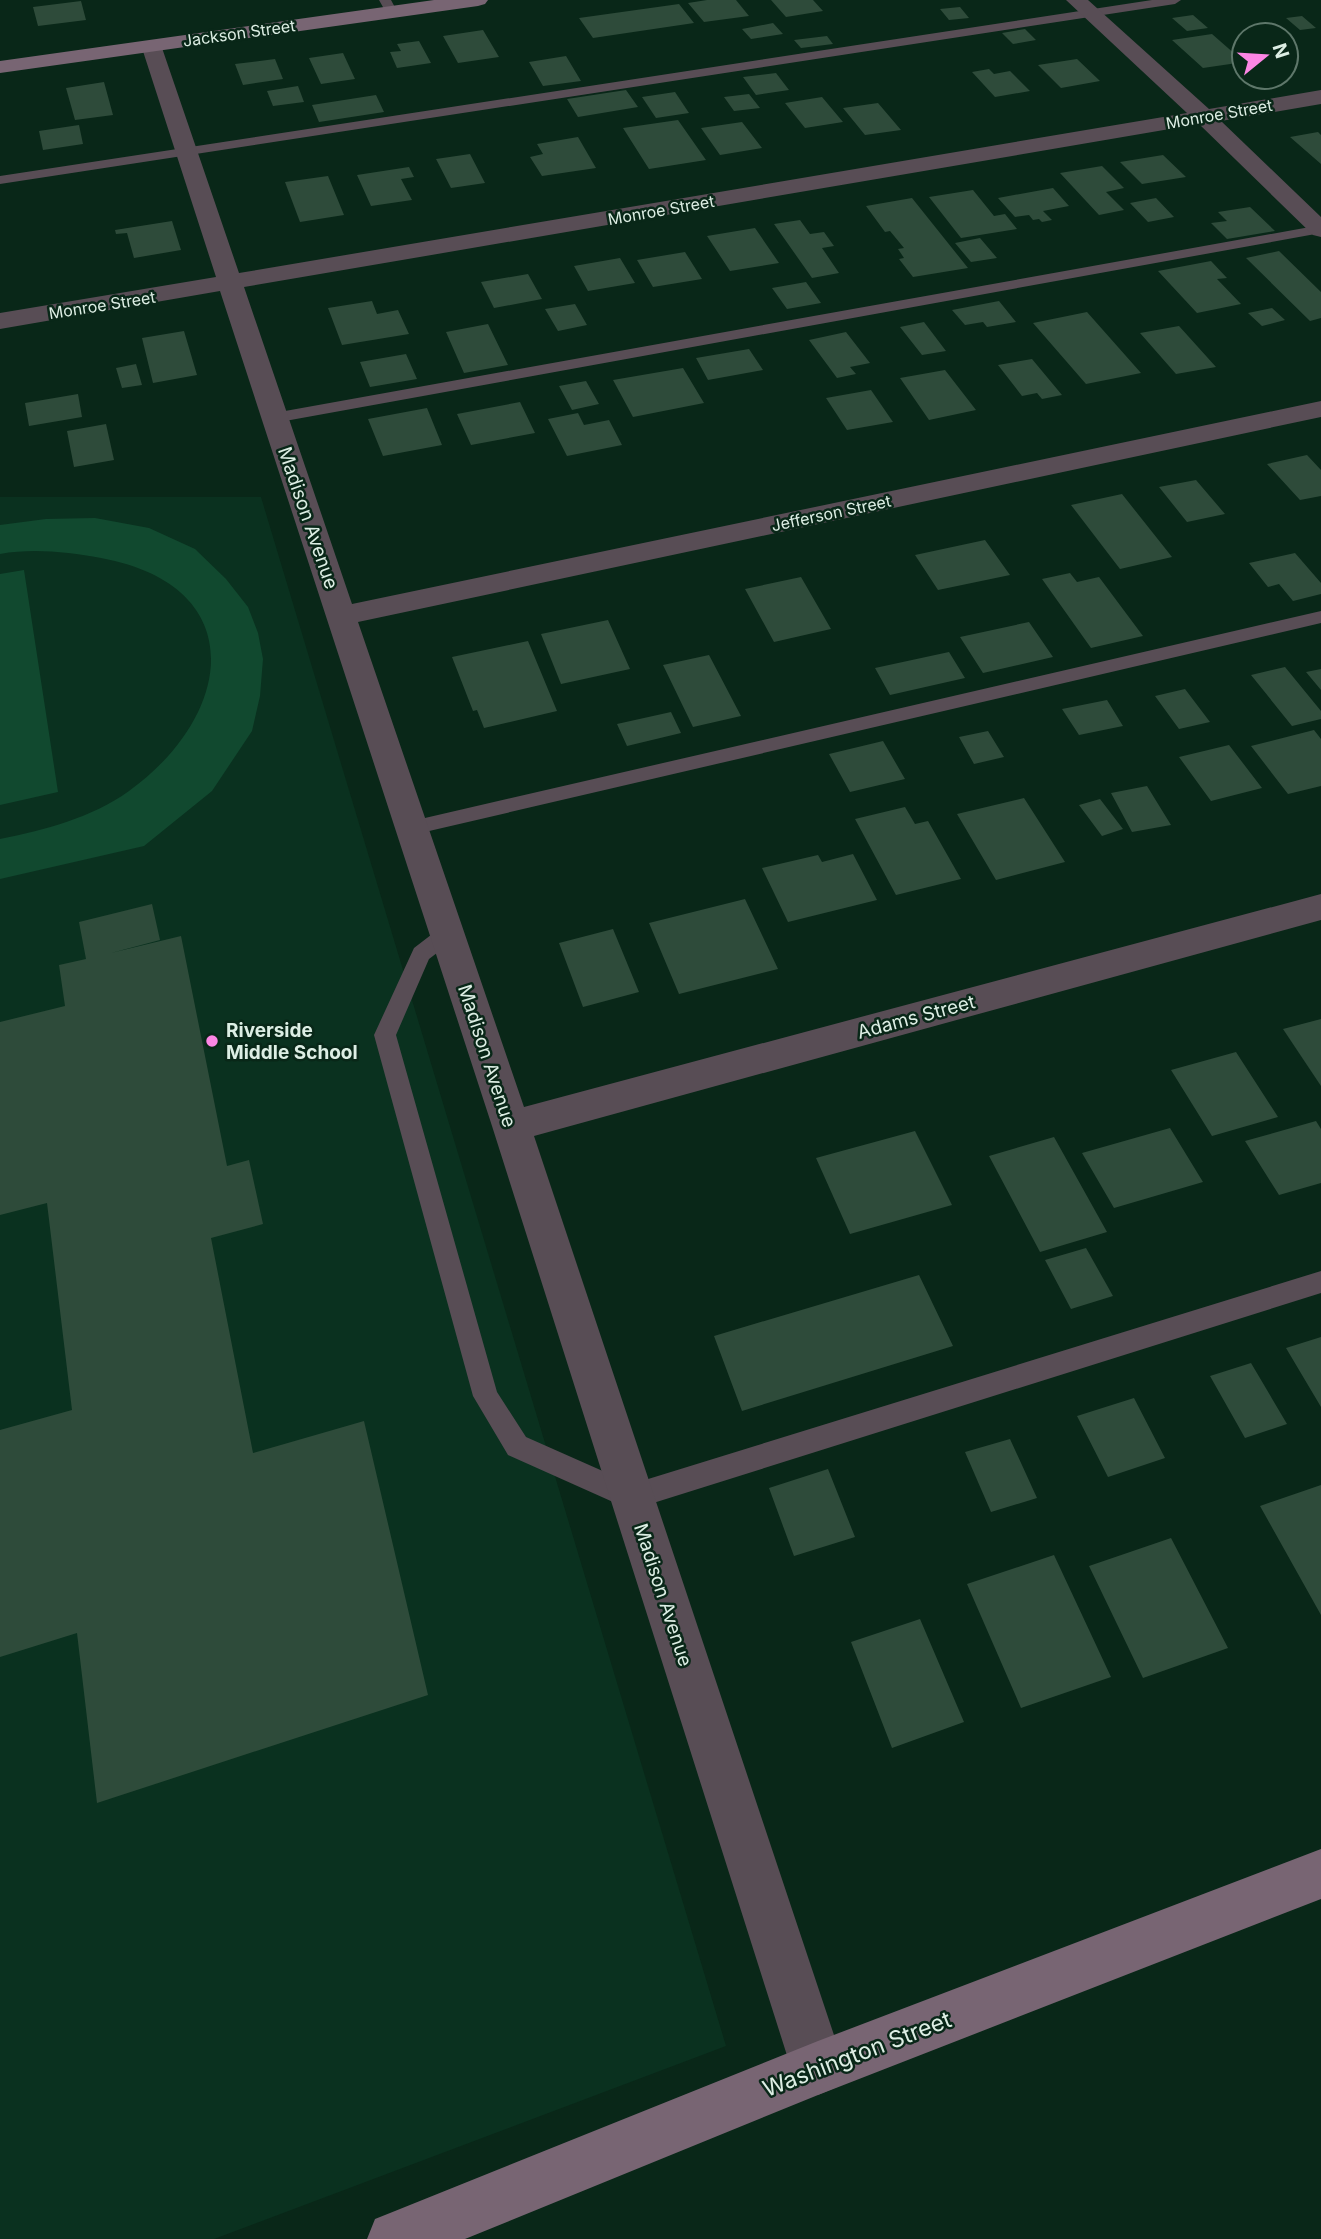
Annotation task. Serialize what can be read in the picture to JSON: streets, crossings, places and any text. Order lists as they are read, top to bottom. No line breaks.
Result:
{"streets":{"street":["Jackson Street","Monroe Street","Jefferson Street","Madison Avenue","Adams Street","Washington Street"]},"crossings":[["Jackson Street","Madison Avenue"],["Monroe Street","Madison Avenue"],["Jefferson Street","Madison Avenue"],["Madison Avenue","Adams Street"],["Madison Avenue","Washington Street"]],"places":["Riverside Middle School"],"north":"right"}
